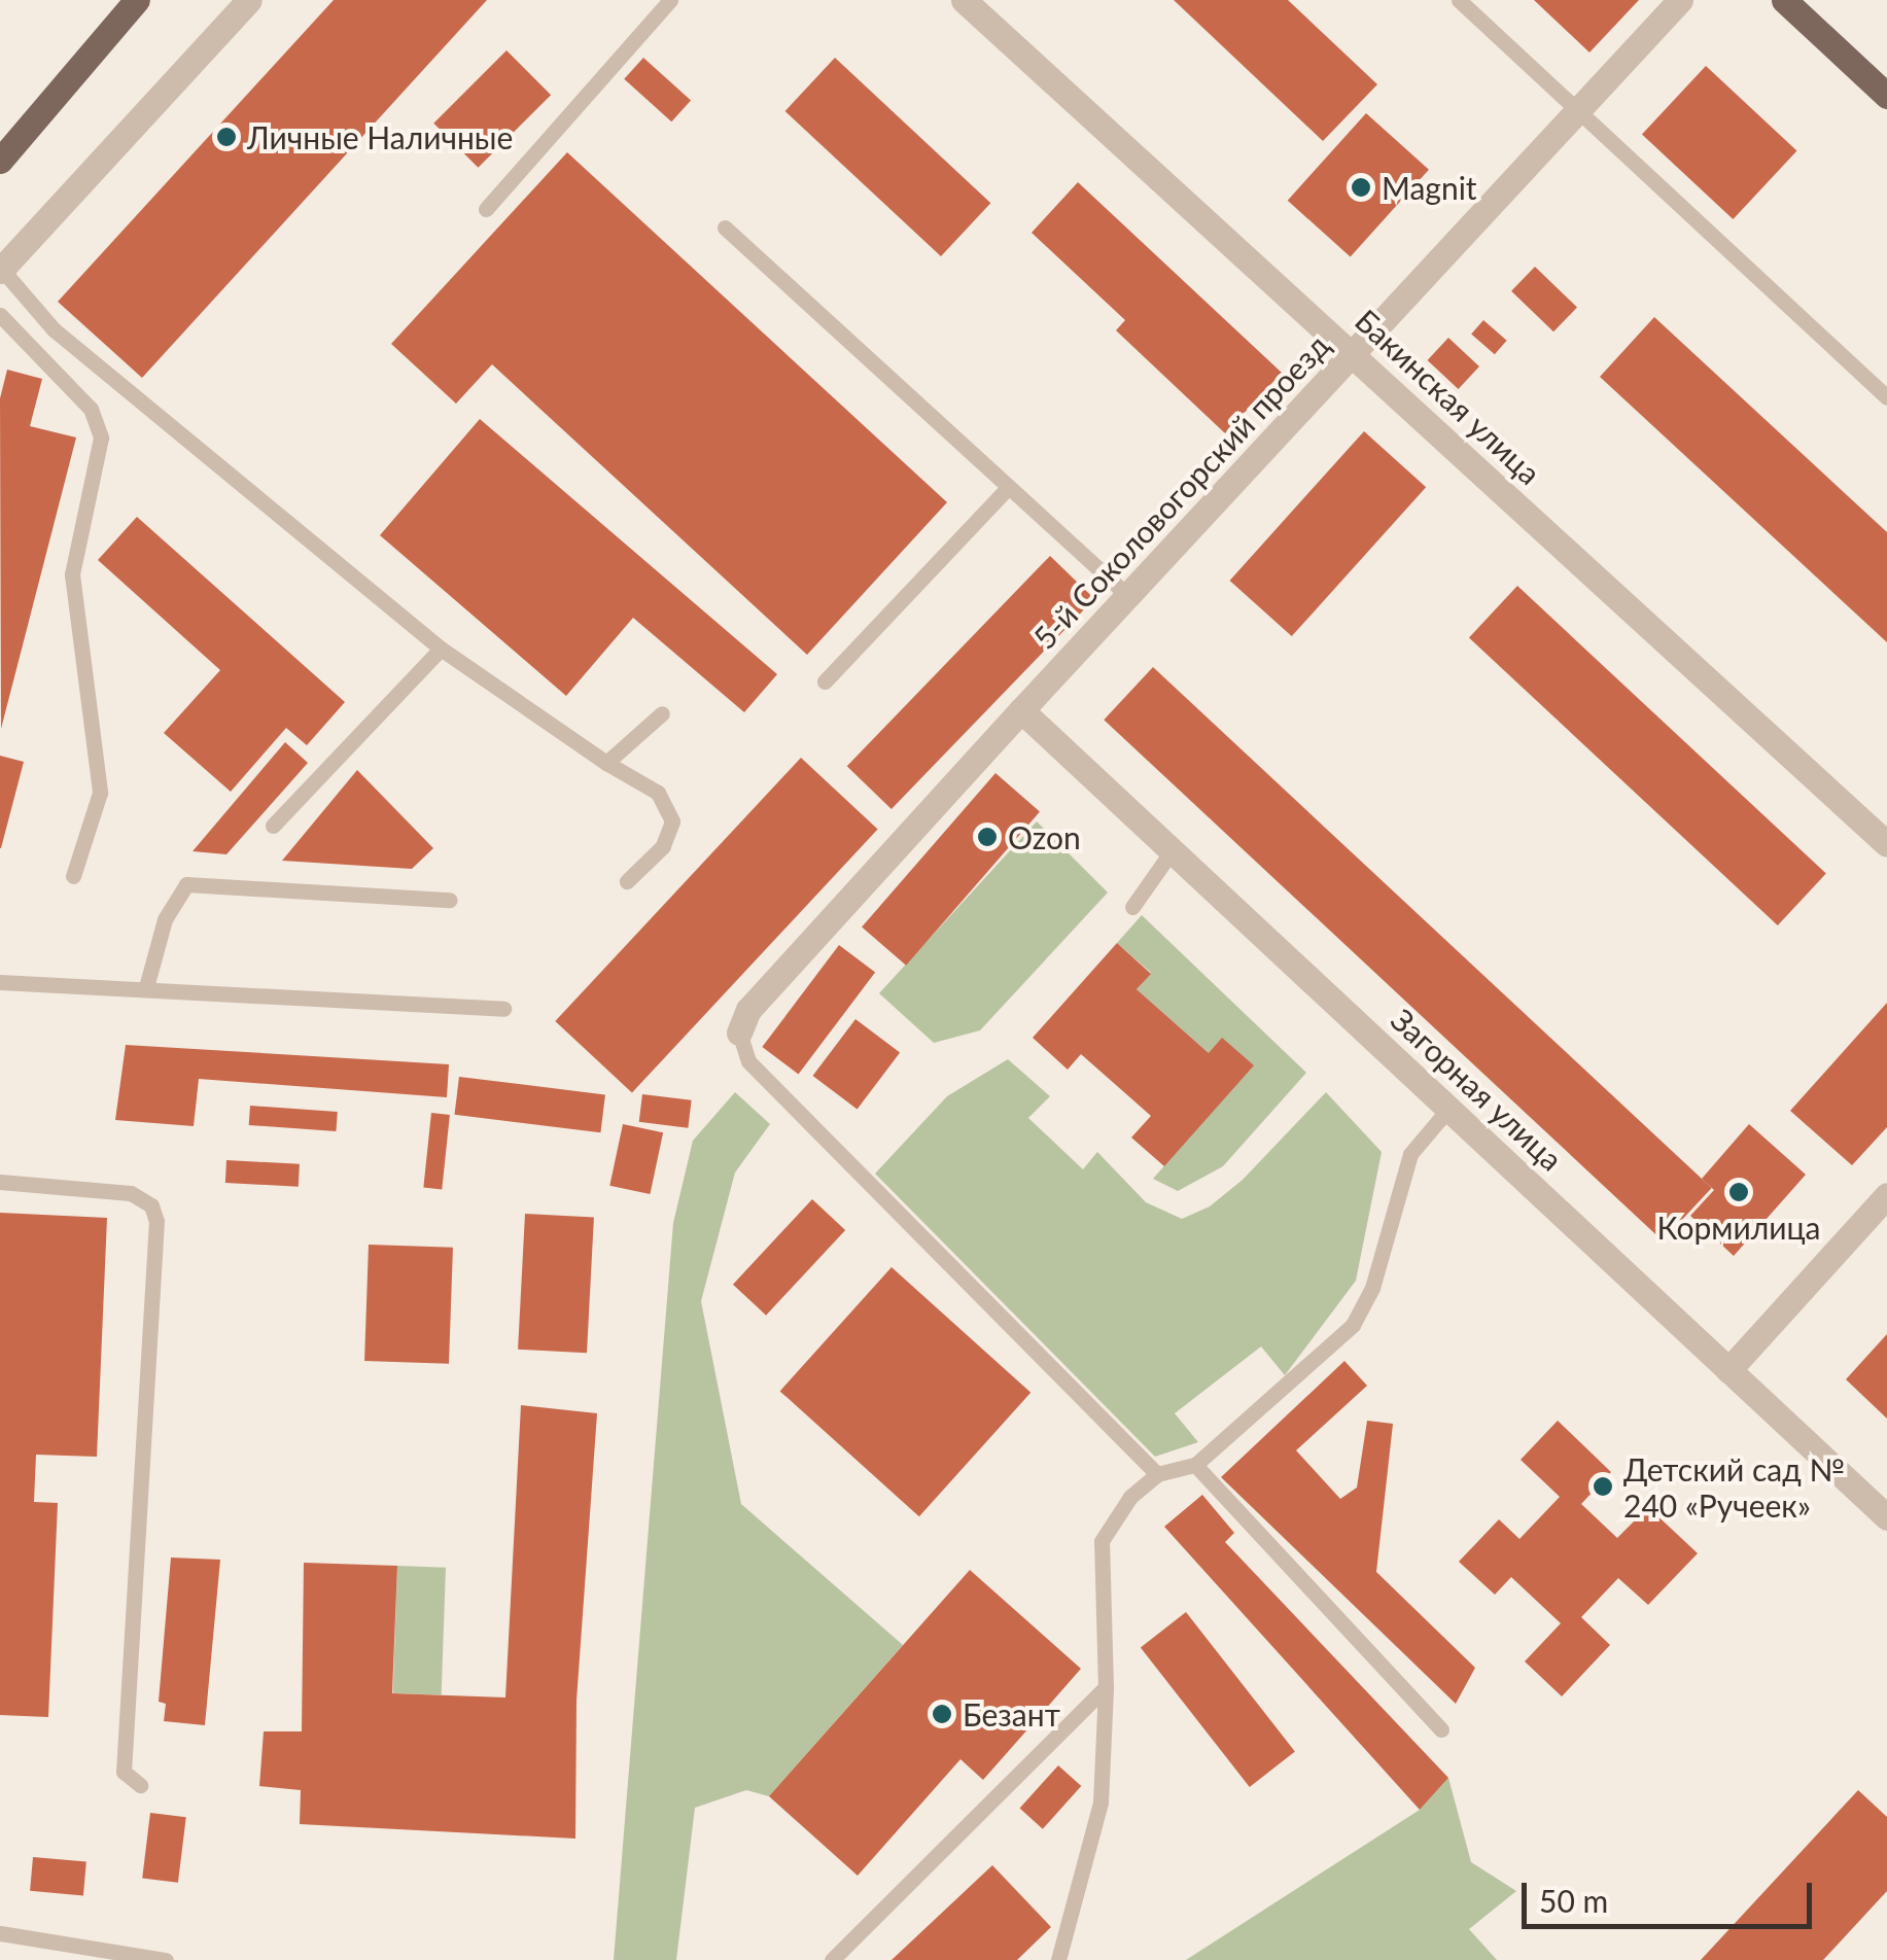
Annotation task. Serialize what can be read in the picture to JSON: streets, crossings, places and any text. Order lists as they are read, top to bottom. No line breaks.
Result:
{"streets":{"street":["Бакинская улица","5-й Соколовогорский проезд","Загорная улица"]},"crossings":[["Бакинская улица","5-й Соколовогорский проезд"],["5-й Соколовогорский проезд","Загорная улица"]],"places":["Личные Наличные","Magnit","Ozon","Кормилица","Детский сад № 240 «Ручеек»","Безант"],"scale_bar":"50 m"}
